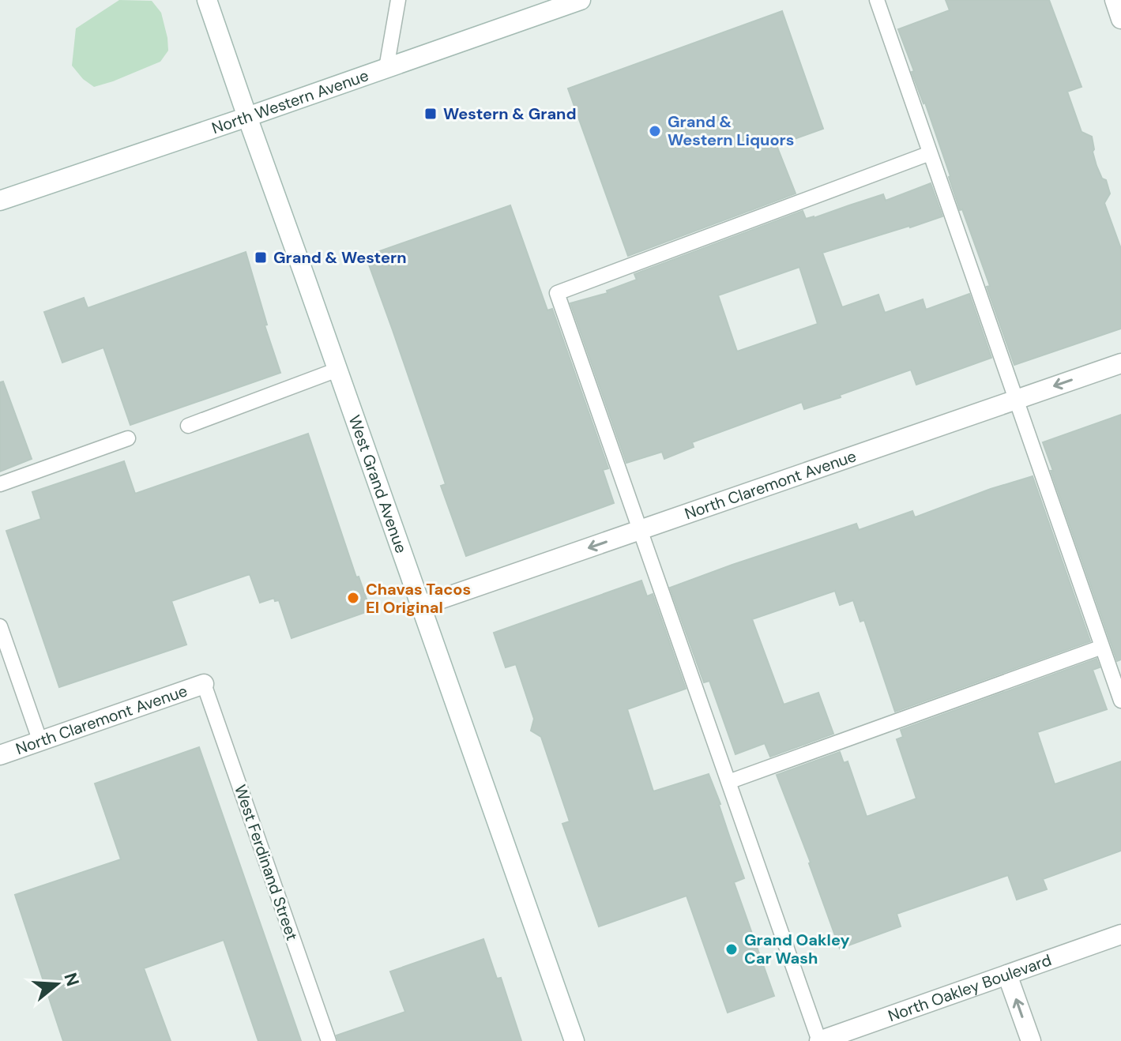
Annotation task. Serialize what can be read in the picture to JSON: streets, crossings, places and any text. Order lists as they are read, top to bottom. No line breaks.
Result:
{"streets":{"main road":["North Western Avenue","West Grand Avenue","North Claremont Avenue","North Oakley Boulevard"],"lane":["West Ferdinand Street"]},"crossings":[["North Western Avenue","West Grand Avenue"],["West Grand Avenue","North Claremont Avenue"],["North Claremont Avenue","West Ferdinand Street"]],"one_way":["North Claremont Avenue"],"places":{"transit":["Western & Grand","Grand & Western"],"other":["Grand & Western Liquors","Chavas Tacos El Original","Grand Oakley Car Wash"]},"north":"right"}
